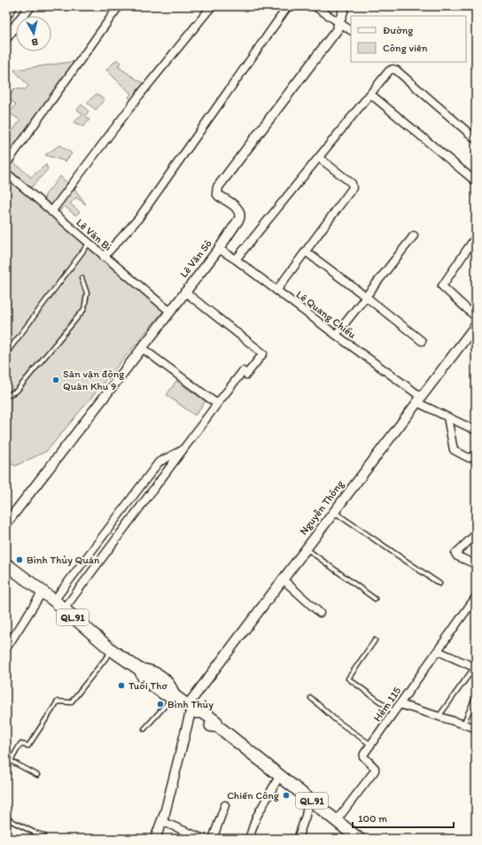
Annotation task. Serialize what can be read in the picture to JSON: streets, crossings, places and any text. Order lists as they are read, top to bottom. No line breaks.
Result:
{"streets":{"highway":["QL.91"],"street":["Lê Văn Bì","Lê Văn Sô","Lê Quang Chiểu","Nguyễn Thông","Hẻm 115"]},"crossings":[["Lê Văn Bì","Lê Văn Sô"],["Lê Văn Sô","Lê Quang Chiểu"],["Lê Quang Chiểu","Nguyễn Thông"],["Nguyễn Thông","QL.91"],["QL.91","Hẻm 115"]],"places":["Sân vận động Quân Khu 9","Bình Thủy Quán","Tuổi Thơ","Bình Thủy","Chiến Công"],"legend":["Đường","Công viên"],"scale_bar":"100 m","north":"bottom"}
